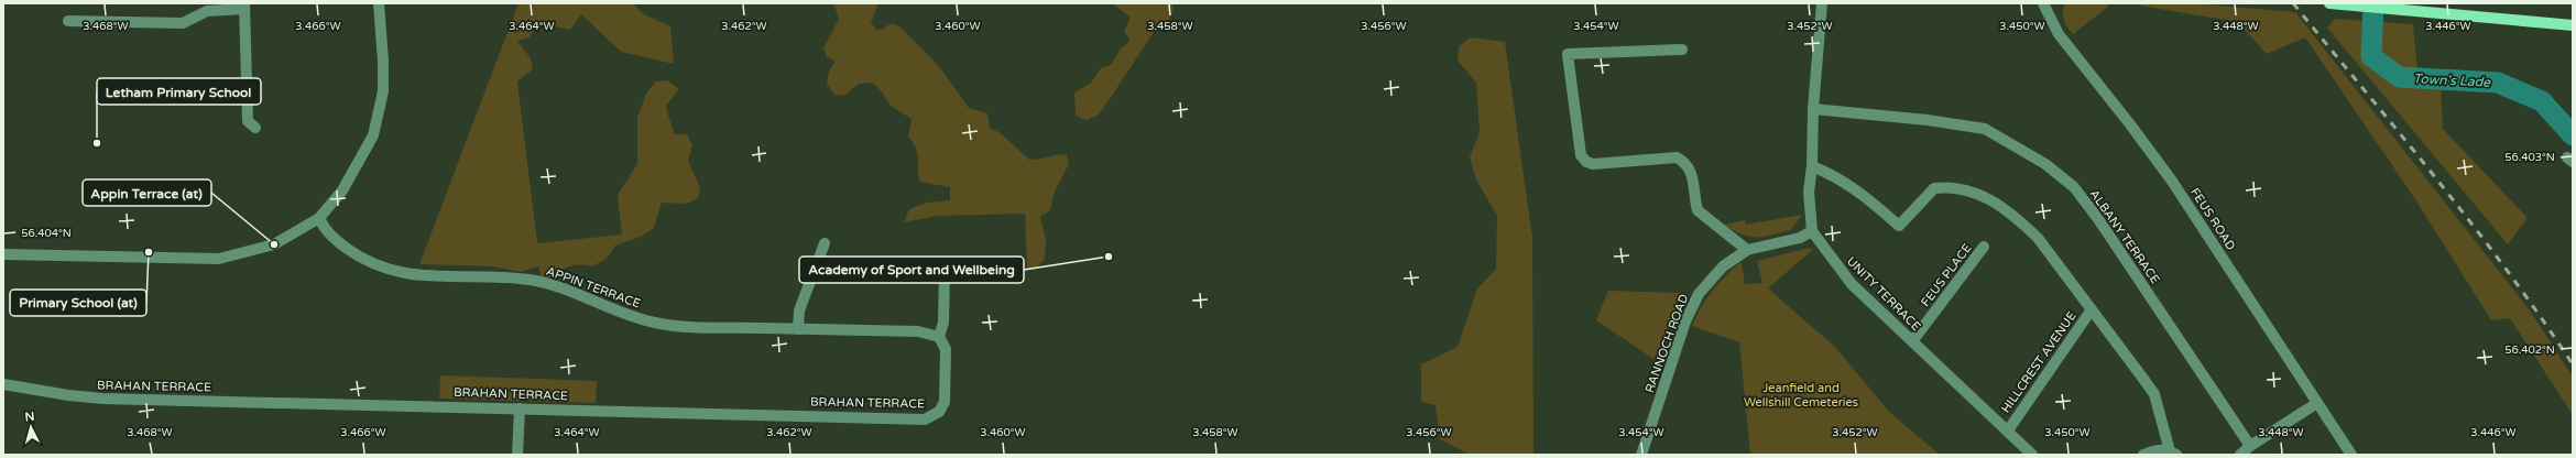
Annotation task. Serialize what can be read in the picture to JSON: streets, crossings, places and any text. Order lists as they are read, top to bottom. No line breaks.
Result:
{"streets":{"street":["FEUS ROAD","ALBANY TERRACE","FEUS PLACE","APPIN TERRACE","UNITY TERRACE","RANNOCH ROAD","HILLCREST AVENUE","BRAHAN TERRACE"]},"crossings":[["FEUS PLACE","UNITY TERRACE"],["APPIN TERRACE","BRAHAN TERRACE"],["UNITY TERRACE","RANNOCH ROAD"],["UNITY TERRACE","HILLCREST AVENUE"]],"water":["Town's Lade"],"parks":["Jeanfield and Wellshill Cemeteries"],"places":["Letham Primary School","Appin Terrace (at)","Primary School (at)","Academy of Sport and Wellbeing"],"north":"top","coordinates":["3.468°W","3.466°W","3.464°W","3.462°W","3.460°W","3.458°W","3.456°W","3.454°W","3.452°W","3.450°W","3.448°W","3.446°W","56.403°N","56.404°N","56.402°N"]}
